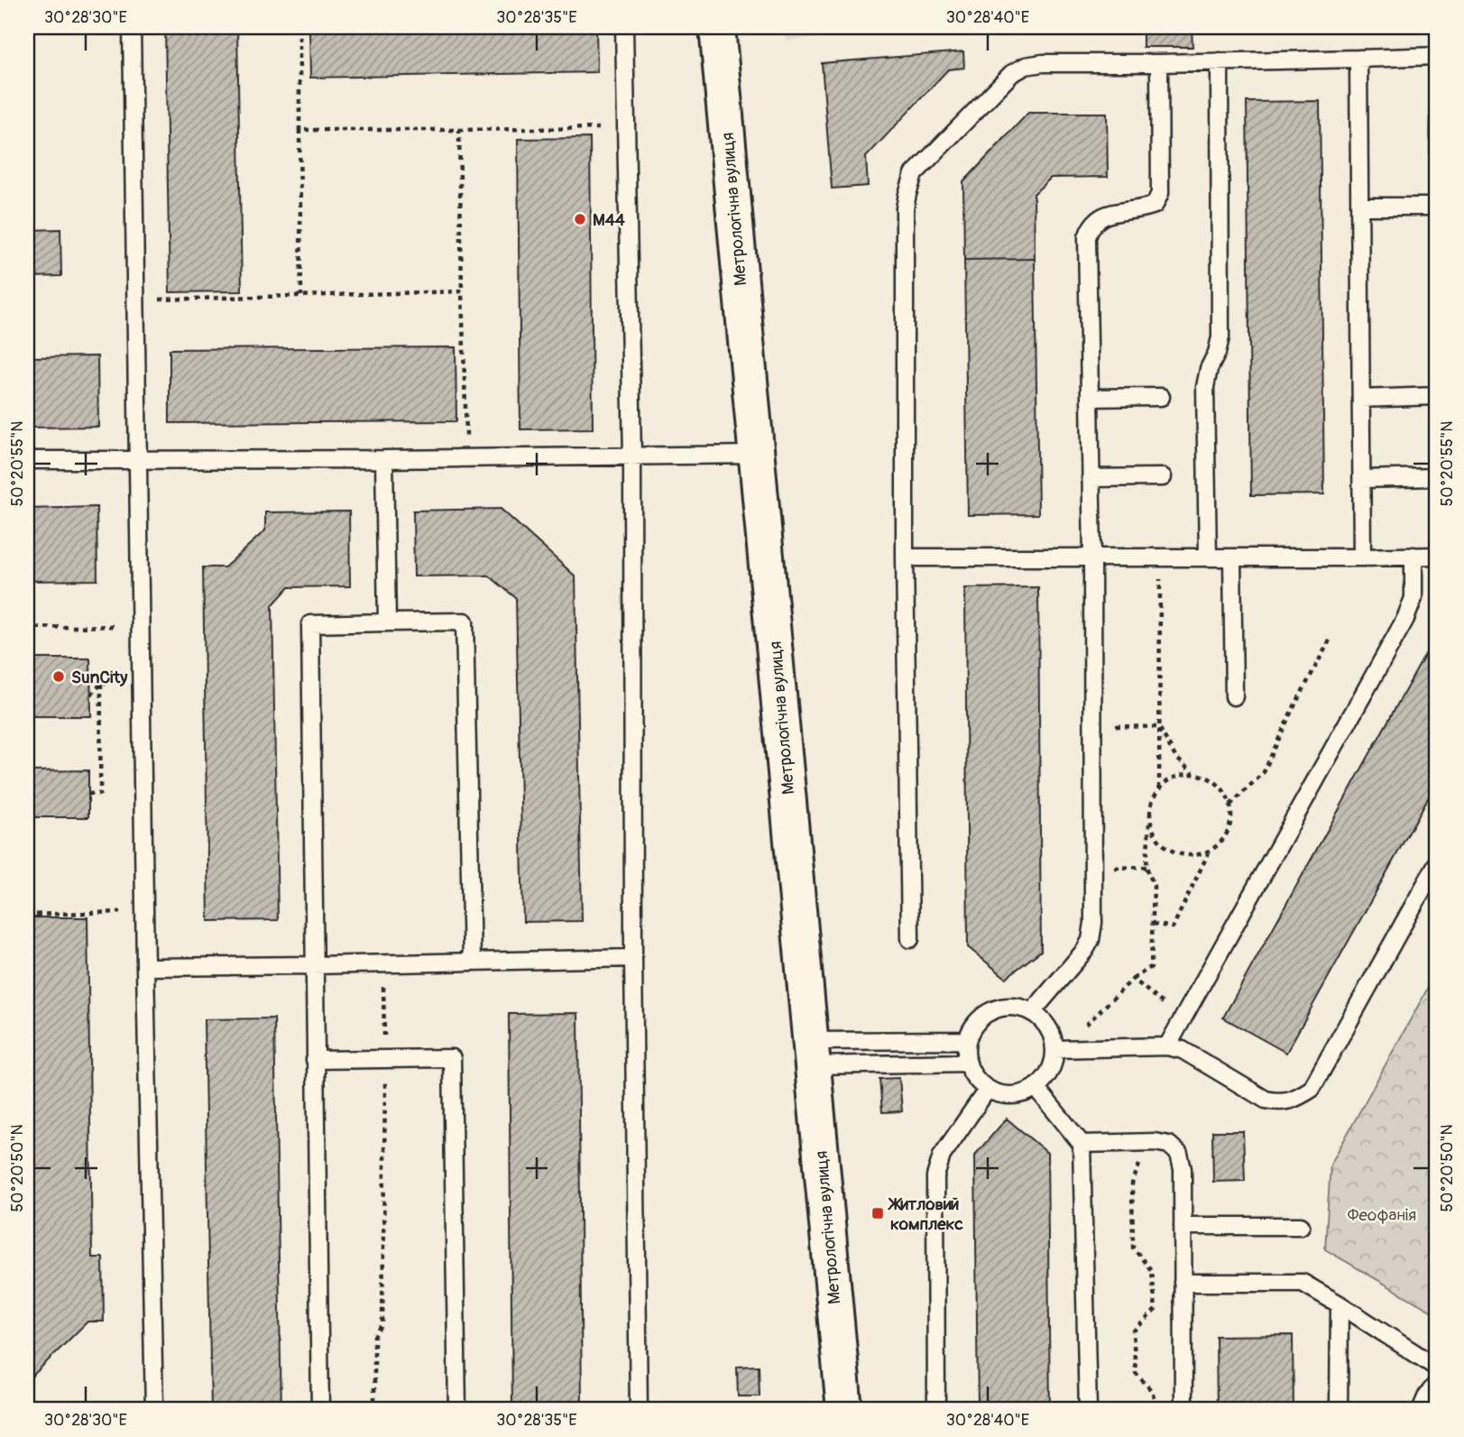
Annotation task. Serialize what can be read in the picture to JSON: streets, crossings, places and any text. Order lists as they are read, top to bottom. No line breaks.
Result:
{"streets":{"street":["Метрологічна вулиця"]},"parks":["Феофанія"],"places":{"other":["M44","SunCity"],"transit":["Житловий комплекс"]},"coordinates":["30°28'30\"E","30°28'35\"E","30°28'40\"E","50°20'55\"N","50°20'50\"N"]}
